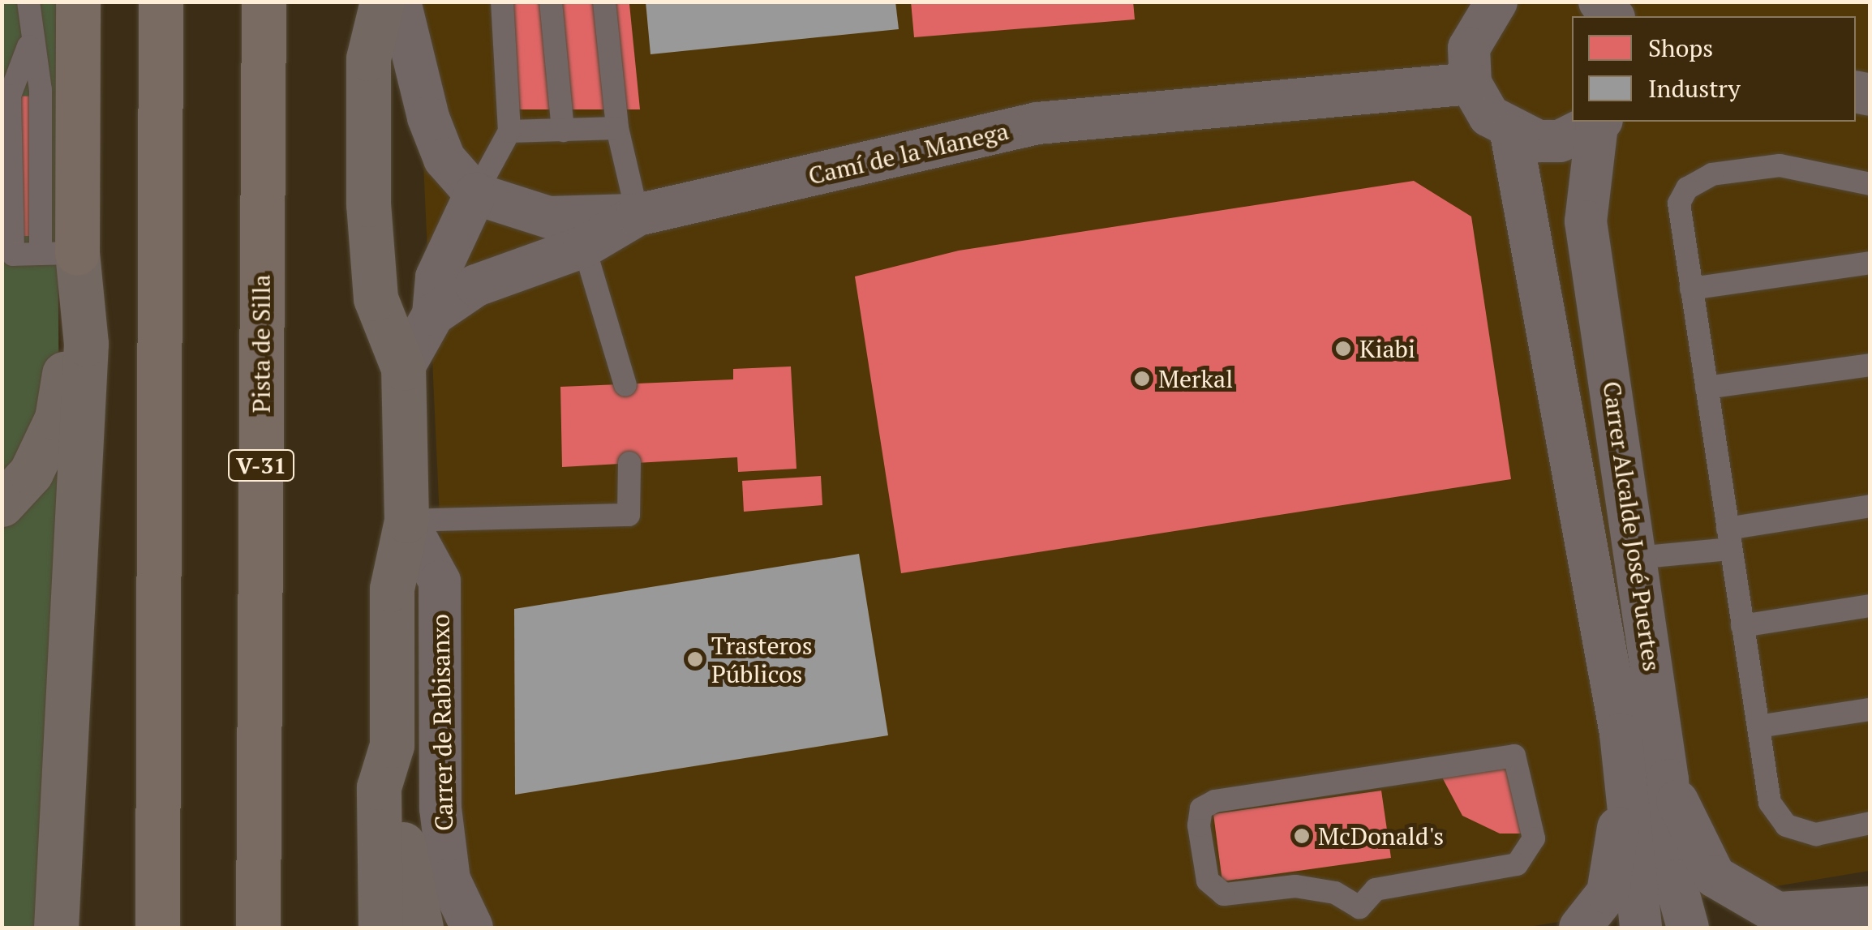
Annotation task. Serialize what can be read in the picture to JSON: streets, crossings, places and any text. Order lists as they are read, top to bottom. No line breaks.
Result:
{"streets":{"highway":["Pista de Silla","V-31"],"street":["Camí de la Manega","Carrer Alcalde José Puertes","Carrer de Rabisanxo"]},"crossings":[["Camí de la Manega","Carrer de Rabisanxo"]],"places":["Kiabi","Merkal","Trasteros Públicos","McDonald's"],"legend":["Shops","Industry"]}
